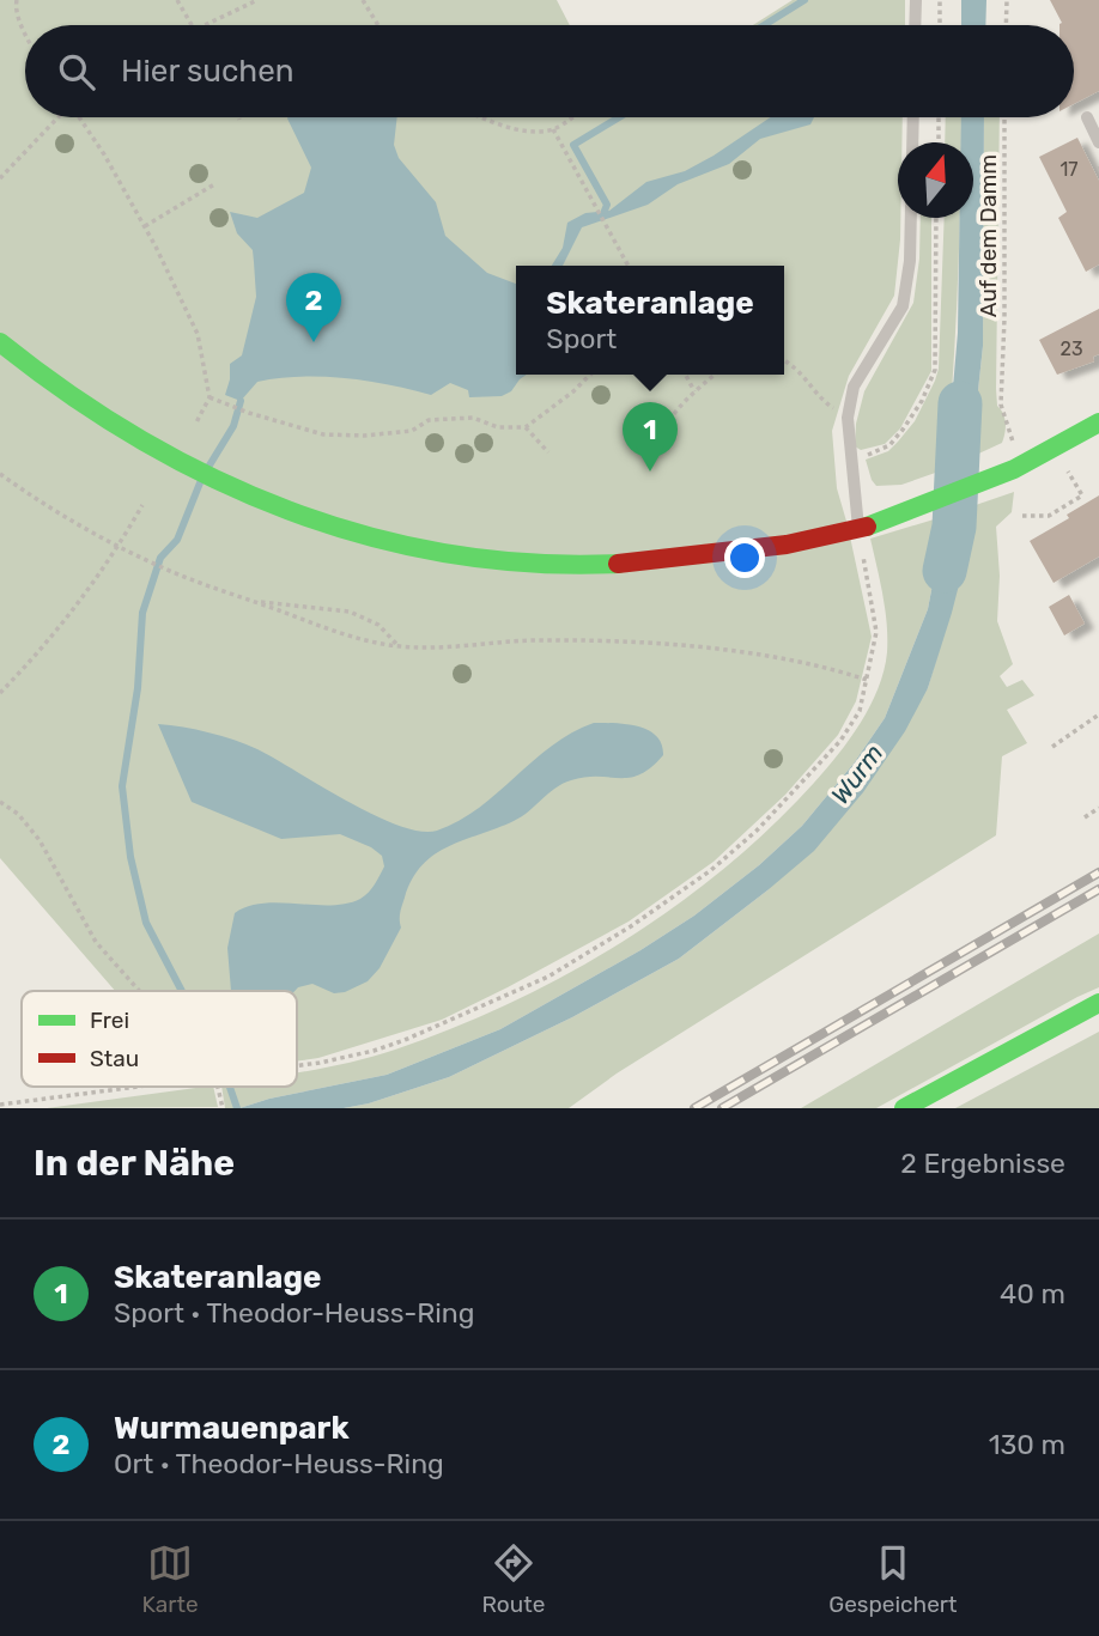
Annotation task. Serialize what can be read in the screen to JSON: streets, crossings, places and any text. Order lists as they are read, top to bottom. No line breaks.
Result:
{"streets":{"path":["Auf dem Damm"]},"water":["Wurm"],"house_numbers":["17","23"],"legend":["Frei","Stau"],"north":"top","page":{"search":"Hier suchen","popup":["Skateranlage","Sport"],"pins":["2","1"],"heading":["In der Nähe","2 Ergebnisse"],"list":[{"mark":"1","name":"Skateranlage","note":"Sport · Theodor-Heuss-Ring","value":"40 m"},{"mark":"2","name":"Wurmauenpark","note":"Ort · Theodor-Heuss-Ring","value":"130 m"}],"nav":["Karte","Route","Gespeichert"]}}
